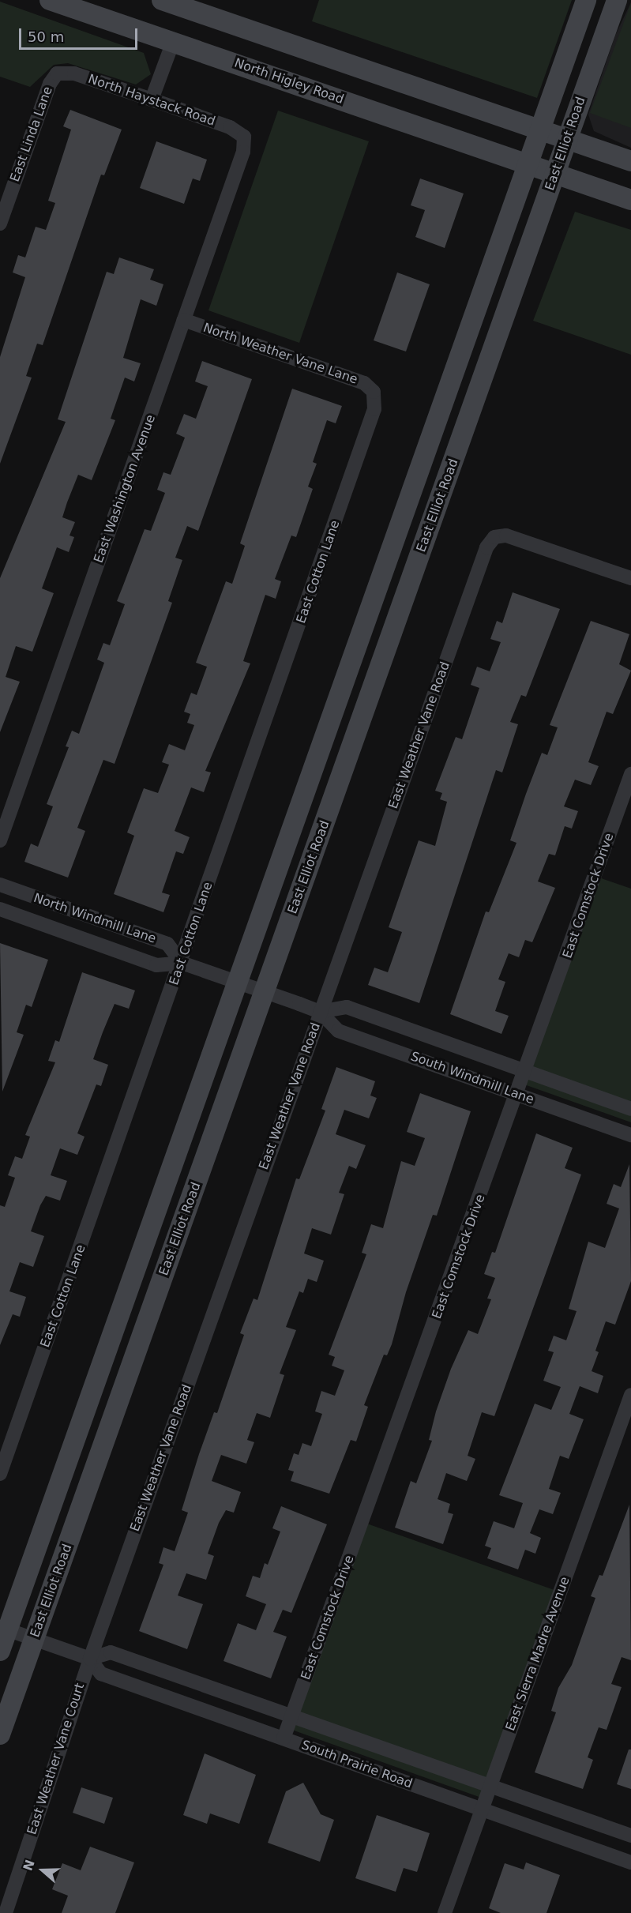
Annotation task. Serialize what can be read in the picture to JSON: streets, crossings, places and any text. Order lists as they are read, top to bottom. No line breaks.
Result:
{"streets":{"main road":["North Higley Road","East Elliot Road"],"street":["North Haystack Road","East Linda Lane","North Weather Vane Lane","East Washington Avenue","East Cotton Lane","East Weather Vane Road","East Comstock Drive","North Windmill Lane","South Windmill Lane","East Sierra Madre Avenue","East Weather Vane Court","South Prairie Road"]},"crossings":[["North Higley Road","East Elliot Road"],["North Haystack Road","East Linda Lane"],["North Haystack Road","East Washington Avenue"],["East Elliot Road","North Windmill Lane"],["East Elliot Road","South Windmill Lane"],["East Elliot Road","South Prairie Road"],["North Weather Vane Lane","East Washington Avenue"],["North Weather Vane Lane","East Cotton Lane"],["East Cotton Lane","North Windmill Lane"],["East Weather Vane Road","South Windmill Lane"],["East Weather Vane Road","East Weather Vane Court"],["East Weather Vane Road","South Prairie Road"],["East Comstock Drive","South Windmill Lane"],["East Comstock Drive","South Prairie Road"],["North Windmill Lane","South Windmill Lane"],["East Sierra Madre Avenue","South Prairie Road"],["East Weather Vane Court","South Prairie Road"]],"scale_bar":"50 m","north":"left"}
